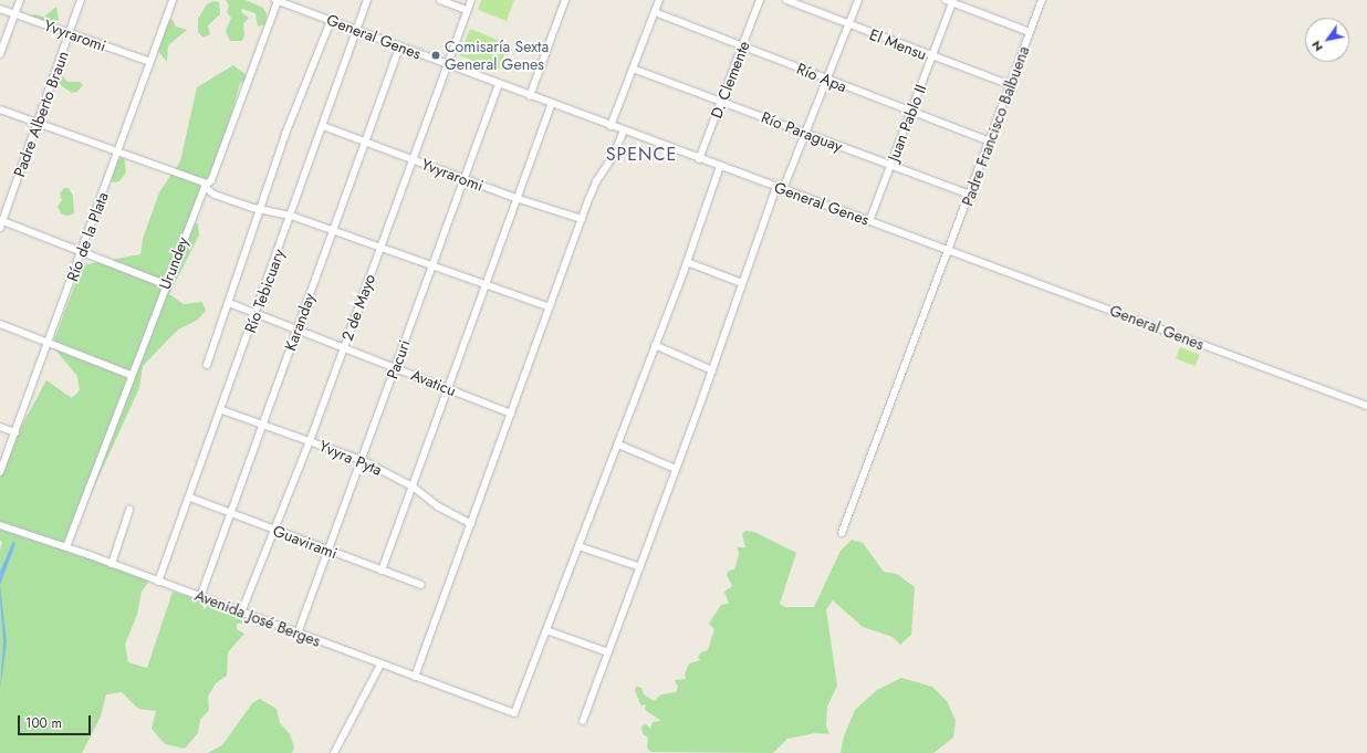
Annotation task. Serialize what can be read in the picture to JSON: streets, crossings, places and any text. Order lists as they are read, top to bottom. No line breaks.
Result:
{"streets":{"street":["Yvyraromi","General Genes","El Mensu","Río Apa","D. Clemente","Padre Alberto Braun","Juan Pablo II","Padre Francisco Balbuena","Río Paraguay","Río de la Plata","Urundey","Río Tebicuary","2 de Mayo","Karanday","Pacuri","Avaticu","Yvyra Pyta","Guavirami","Avenida José Berges"]},"crossings":[["Yvyraromi","Padre Alberto Braun"],["Yvyraromi","Río de la Plata"],["Yvyraromi","Río Tebicuary"],["Yvyraromi","2 de Mayo"],["Yvyraromi","Karanday"],["Yvyraromi","Pacuri"],["General Genes","D. Clemente"],["General Genes","Juan Pablo II"],["General Genes","Padre Francisco Balbuena"],["General Genes","Urundey"],["General Genes","Río Tebicuary"],["General Genes","2 de Mayo"],["General Genes","Karanday"],["General Genes","Pacuri"],["El Mensu","Juan Pablo II"],["El Mensu","Padre Francisco Balbuena"],["Río Apa","D. Clemente"],["Río Apa","Juan Pablo II"],["Río Apa","Padre Francisco Balbuena"],["D. Clemente","Río Paraguay"],["Juan Pablo II","Río Paraguay"],["Padre Francisco Balbuena","Río Paraguay"],["Urundey","Avenida José Berges"],["Río Tebicuary","Avaticu"],["Río Tebicuary","Yvyra Pyta"],["Río Tebicuary","Guavirami"],["Río Tebicuary","Avenida José Berges"],["2 de Mayo","Avaticu"],["2 de Mayo","Yvyra Pyta"],["2 de Mayo","Guavirami"],["2 de Mayo","Avenida José Berges"],["Karanday","Avaticu"],["Karanday","Yvyra Pyta"],["Karanday","Guavirami"],["Karanday","Avenida José Berges"],["Pacuri","Avaticu"],["Pacuri","Yvyra Pyta"],["Pacuri","Guavirami"],["Pacuri","Avenida José Berges"]],"districts":["SPENCE"],"places":["Comisaría Sexta General Genes"],"scale_bar":"100 m","north":"bottom left"}
